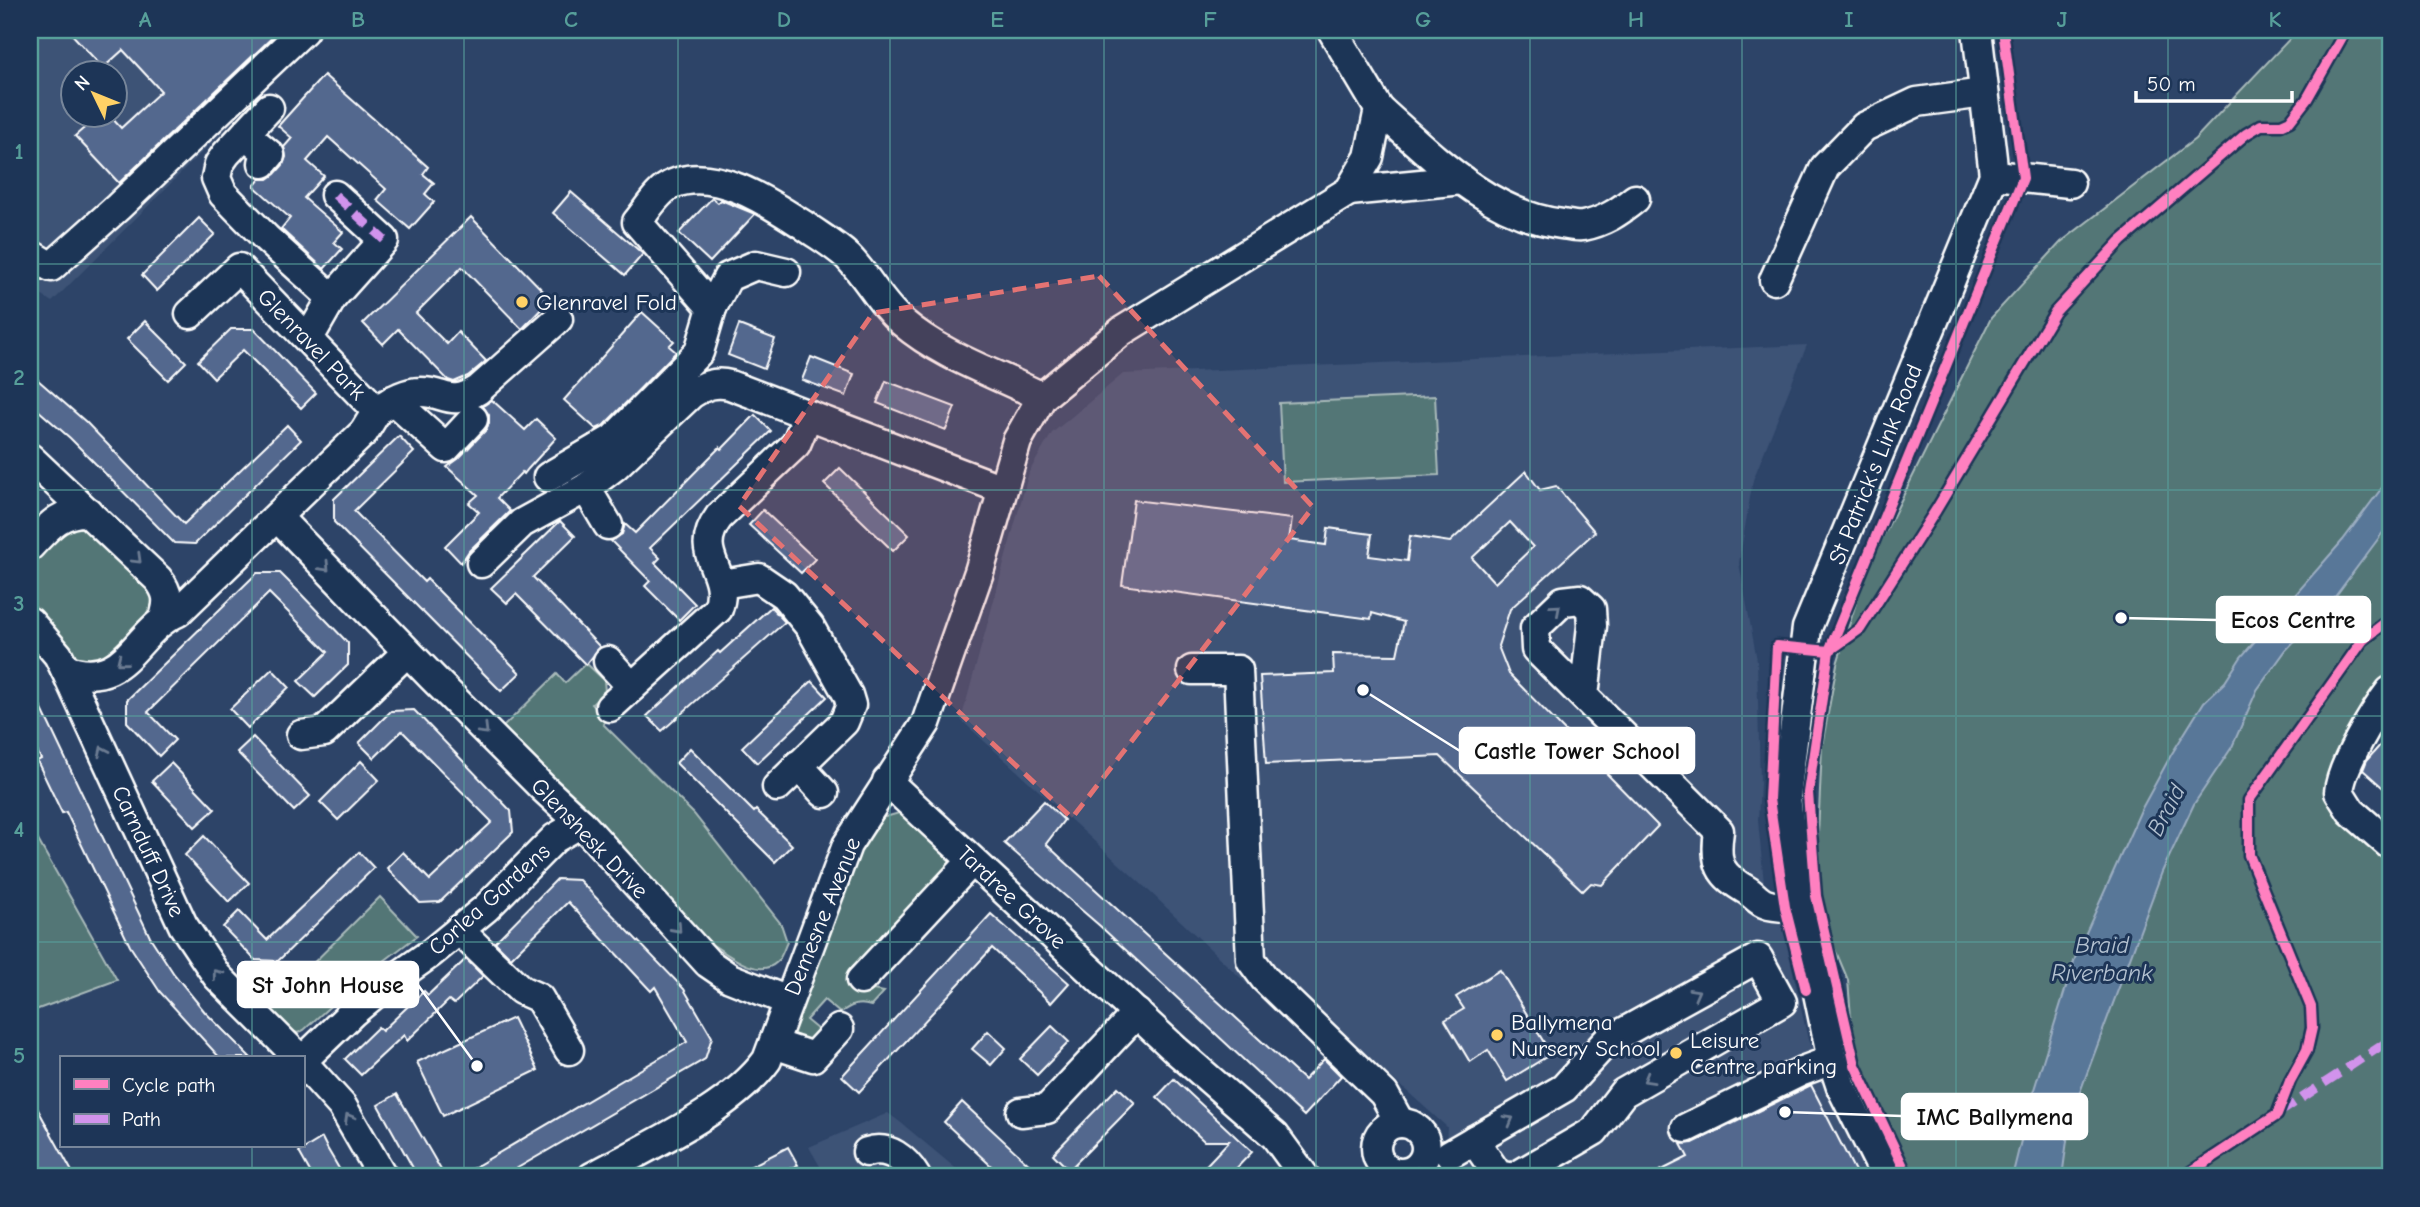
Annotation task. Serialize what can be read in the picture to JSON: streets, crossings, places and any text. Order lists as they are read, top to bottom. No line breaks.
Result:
{"streets":{"street":["Glenravel Park","St Patrick’s Link Road","Glenshesk Drive","Carnduff Drive","Tardree Grove","Corlea Gardens","Demesne Avenue"]},"crossings":[["Glenravel Park","Glenshesk Drive"],["Glenravel Park","Carnduff Drive"],["Glenshesk Drive","Corlea Gardens"],["Glenshesk Drive","Demesne Avenue"],["Tardree Grove","Demesne Avenue"]],"one_way":["Carnduff Drive"],"water":["Braid","Braid Riverbank"],"places":["Glenravel Fold","Ecos Centre","Castle Tower School","Ballymena Nursery School","Leisure Centre parking","St John House","IMC Ballymena"],"legend":["Cycle path","Path"],"scale_bar":"50 m","north":"top left","grid":{"columns":["A","B","C","D","E","F","G","H","I","J","K"],"rows":["1","2","3","4","5"]}}
